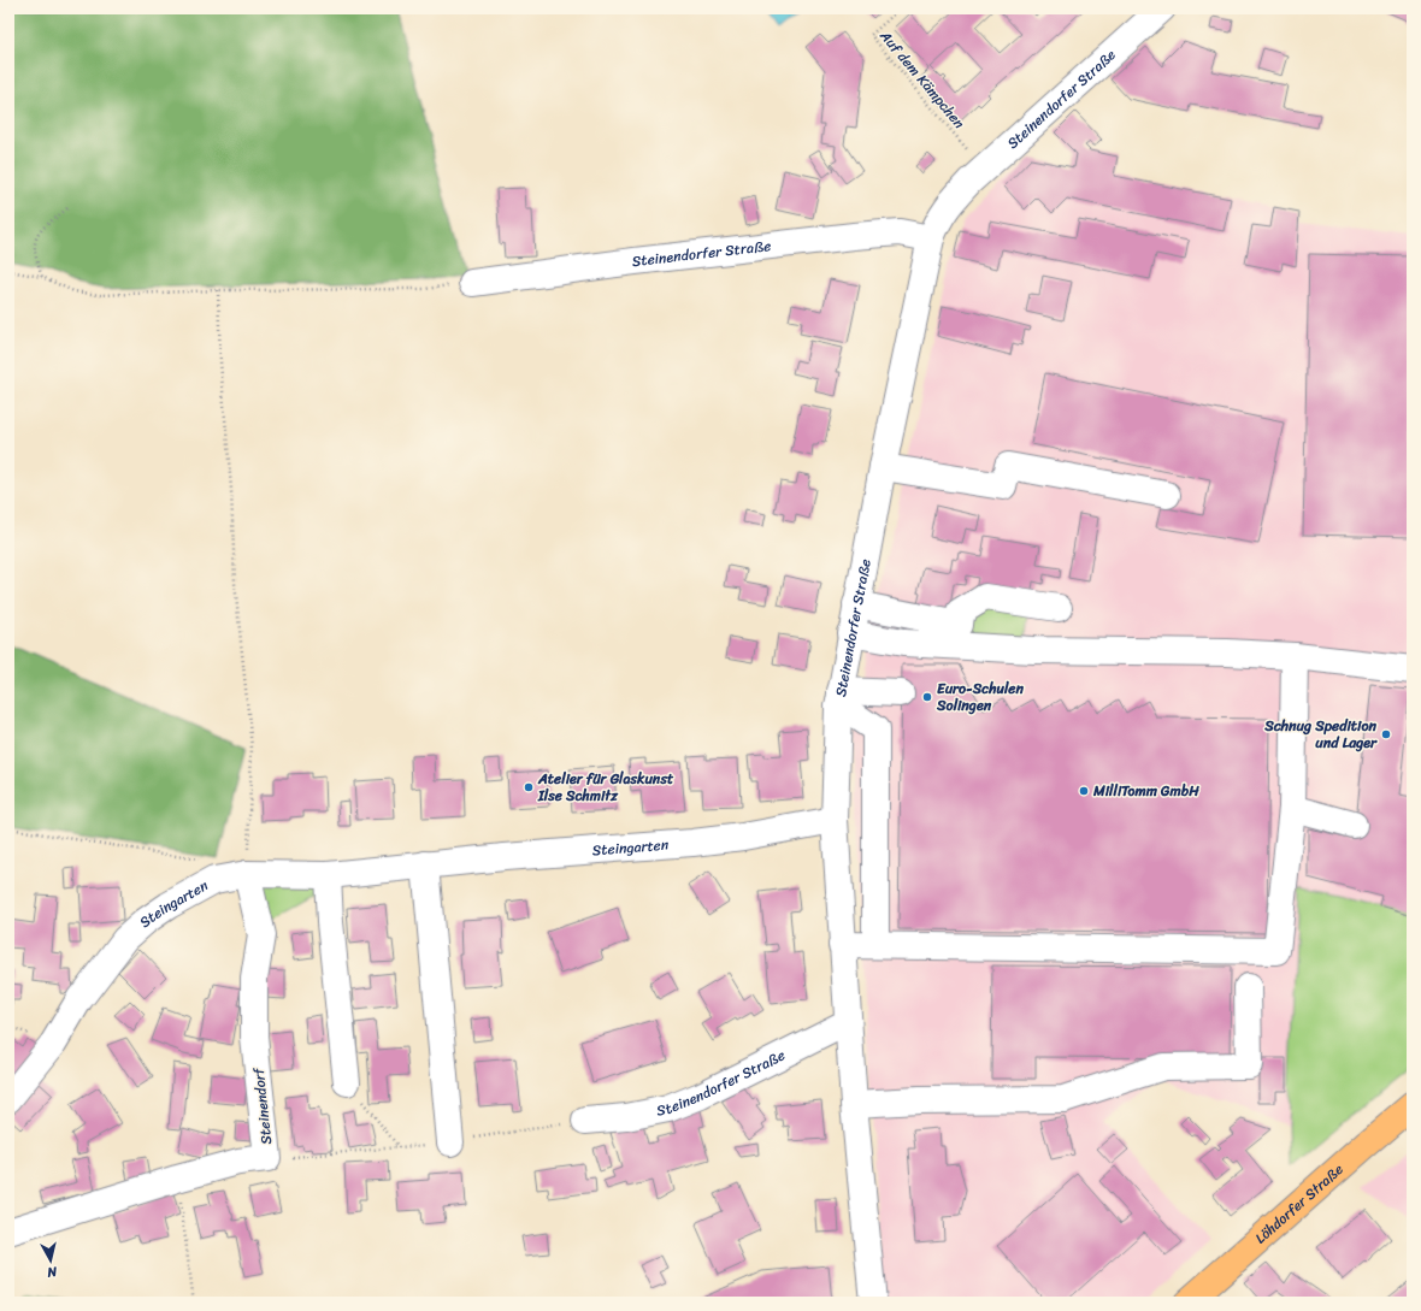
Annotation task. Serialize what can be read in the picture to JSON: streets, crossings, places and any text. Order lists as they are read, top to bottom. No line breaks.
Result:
{"streets":{"main road":["Löhdorfer Straße"],"street":["Steinendorfer Straße","Steingarten","Steinendorf"],"path":["Auf dem Kämpchen"]},"crossings":[["Auf dem Kämpchen","Steinendorfer Straße"],["Steinendorfer Straße","Steingarten"],["Steingarten","Steinendorf"]],"places":["Euro-Schulen Solingen","Schnug Spedition und Lager","Atelier für Glaskunst Ilse Schmitz","MilliTomm GmbH"],"north":"bottom"}
